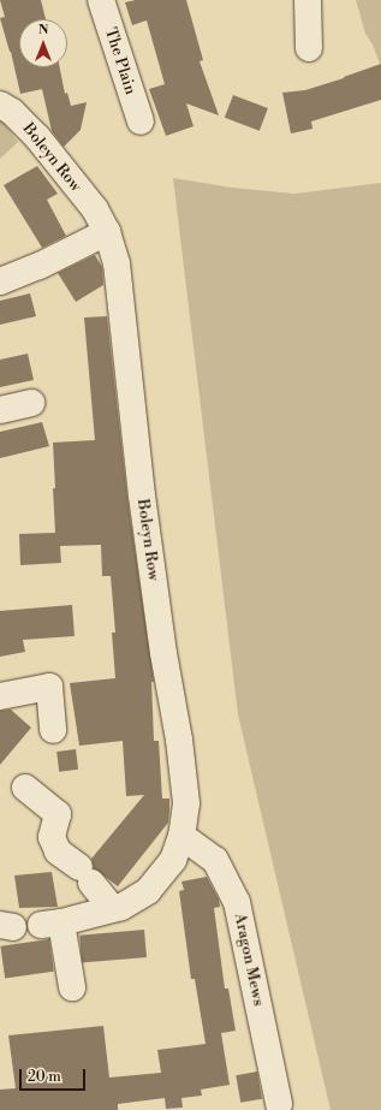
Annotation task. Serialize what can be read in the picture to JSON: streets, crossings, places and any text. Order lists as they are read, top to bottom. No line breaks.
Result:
{"streets":{"street":["The Plain","Boleyn Row","Aragon Mews"]},"crossings":[["Boleyn Row","Aragon Mews"]],"scale_bar":"20 m","north":"top"}
